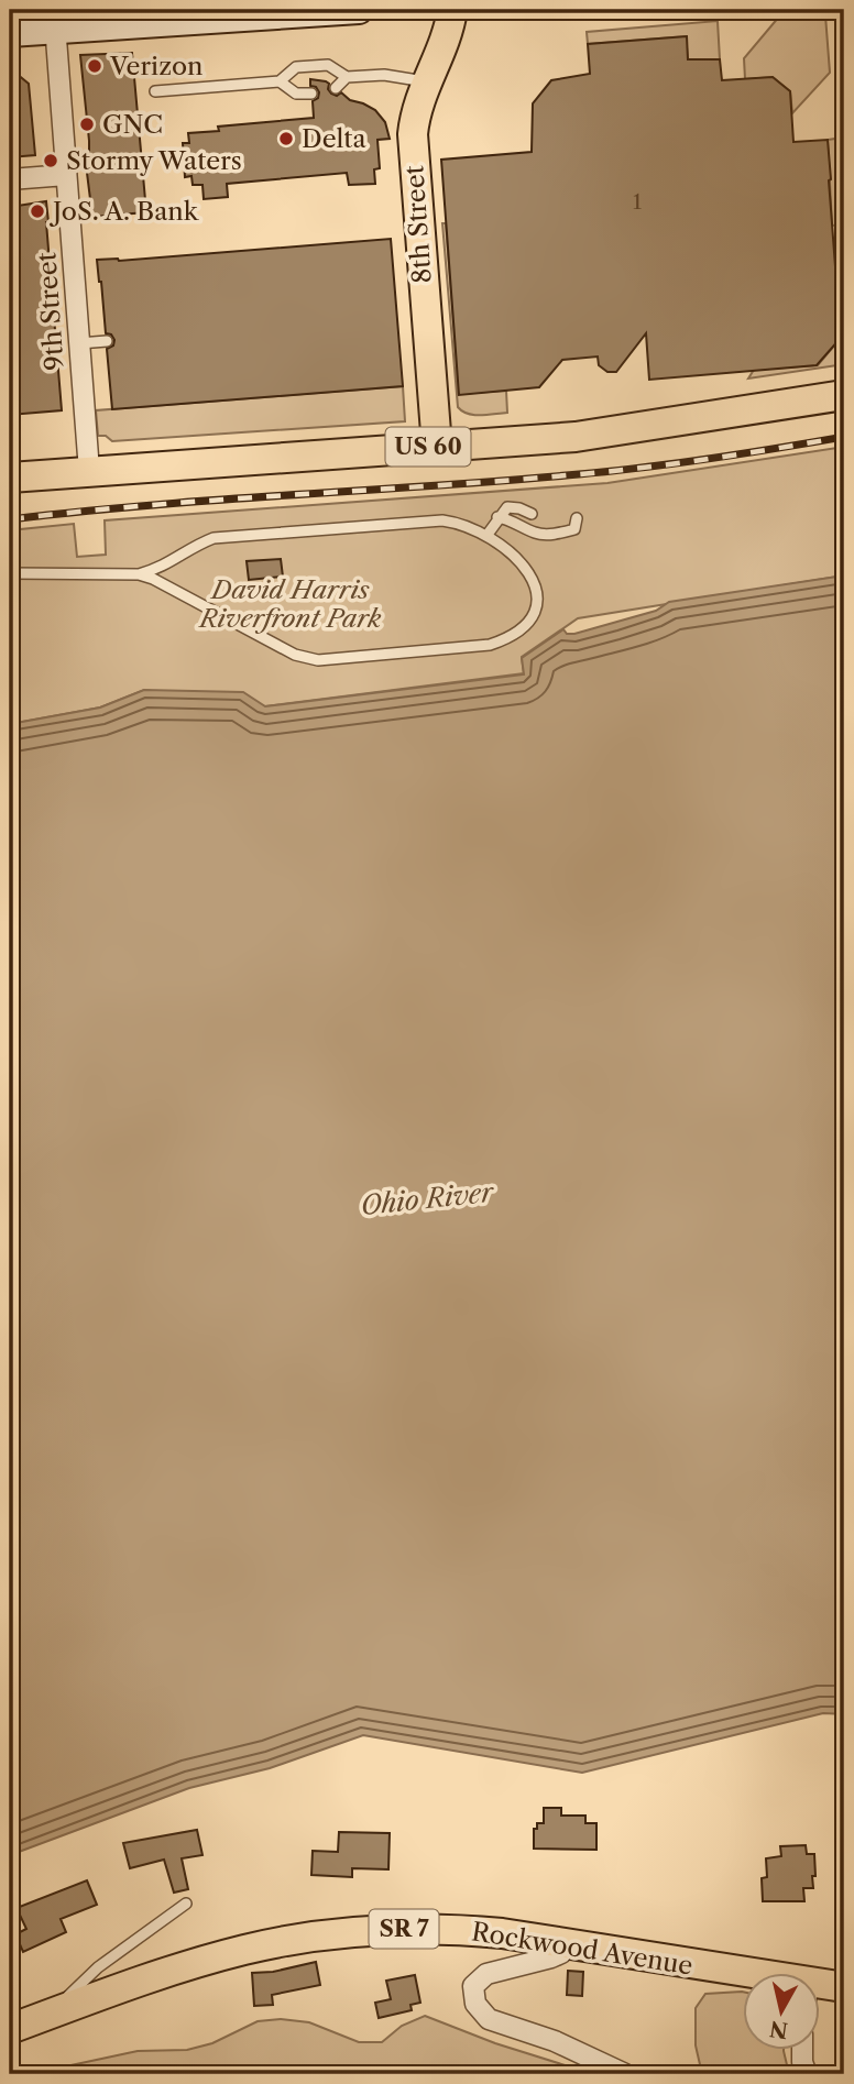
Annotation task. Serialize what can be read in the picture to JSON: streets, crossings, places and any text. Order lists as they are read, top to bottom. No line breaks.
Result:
{"streets":{"main road":["8th Street","US 60","SR 7","Rockwood Avenue"],"street":["9th Street"]},"crossings":[["8th Street","US 60"],["9th Street","US 60"]],"water":["Ohio River"],"parks":["David Harris Riverfront Park"],"places":["Verizon","GNC","Delta","Stormy Waters","JoS. A. Bank"],"house_numbers":["1"],"north":"bottom"}
